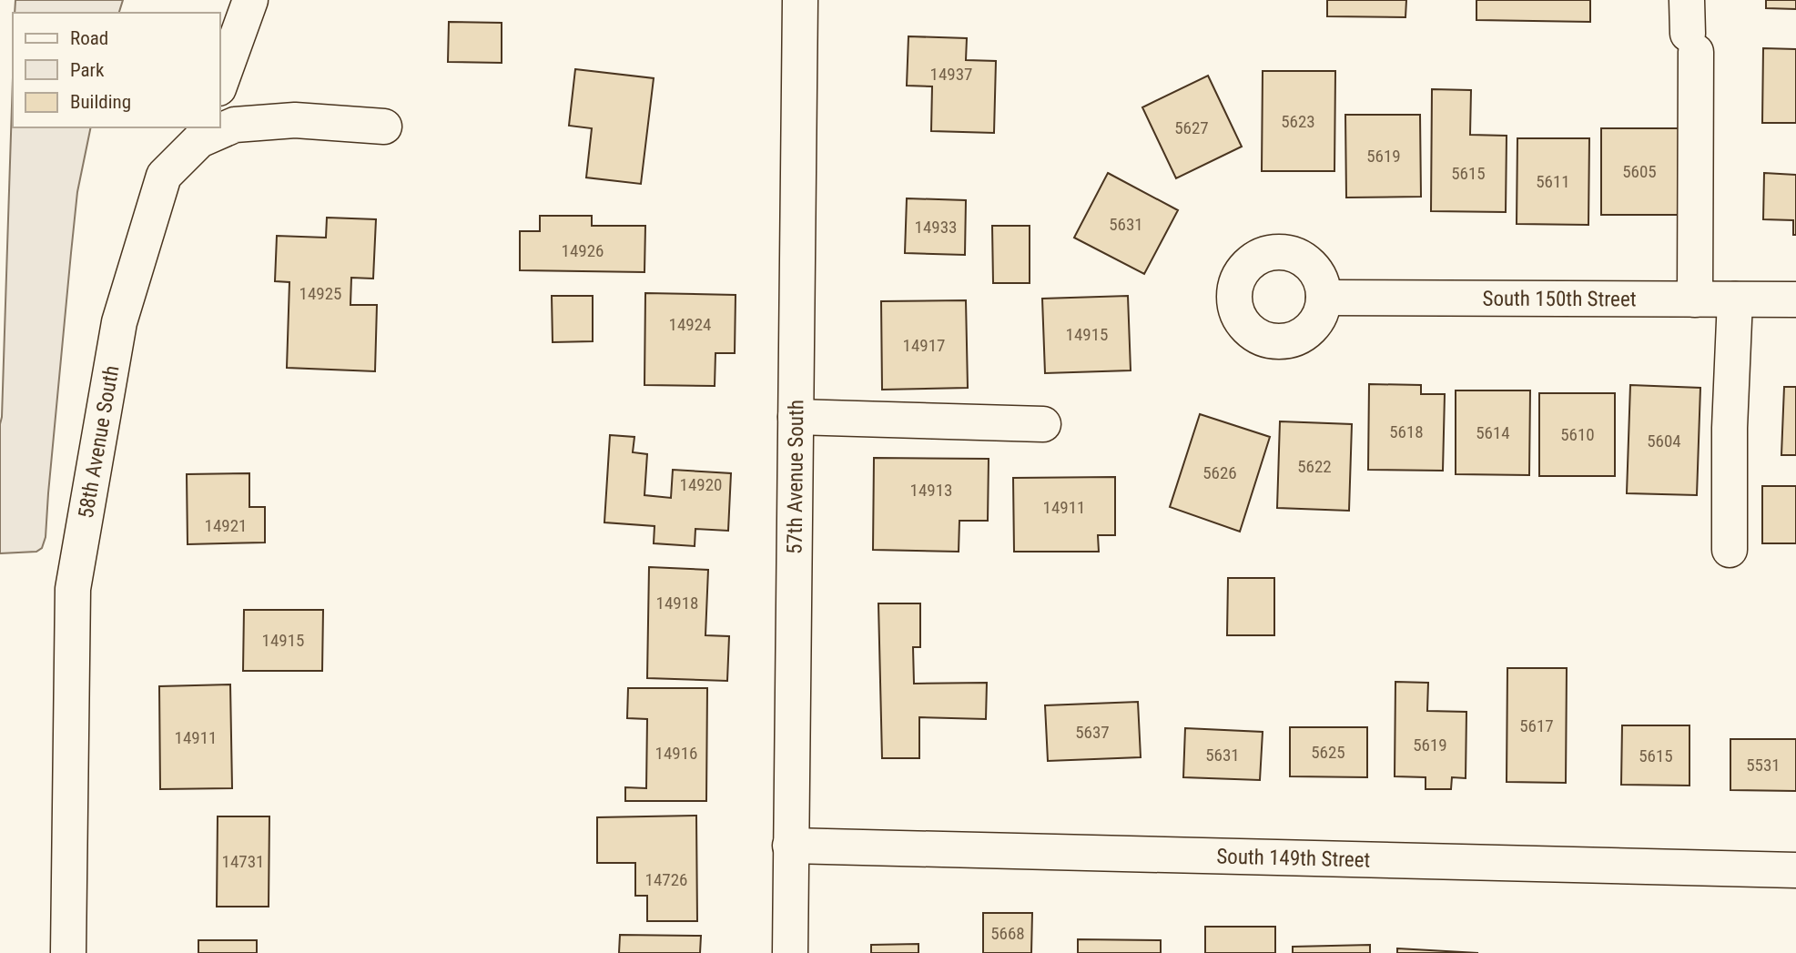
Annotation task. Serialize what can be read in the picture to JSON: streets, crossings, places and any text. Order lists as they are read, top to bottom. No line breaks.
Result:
{"streets":{"street":["South 150th Street","58th Avenue South","57th Avenue South","South 149th Street"]},"crossings":[["57th Avenue South","South 149th Street"]],"house_numbers":["14937","5623","5627","5619","5605","5615","5611","5631","14933","14926","14925","14924","14915","14917","5618","5614","5610","5604","5622","5626","14920","14913","14911","14921","14918","14915","5617","5637","14911","5619","5625","14916","5631","5615","5531","14731","14726","5668"],"legend":["Road","Park","Building"]}
